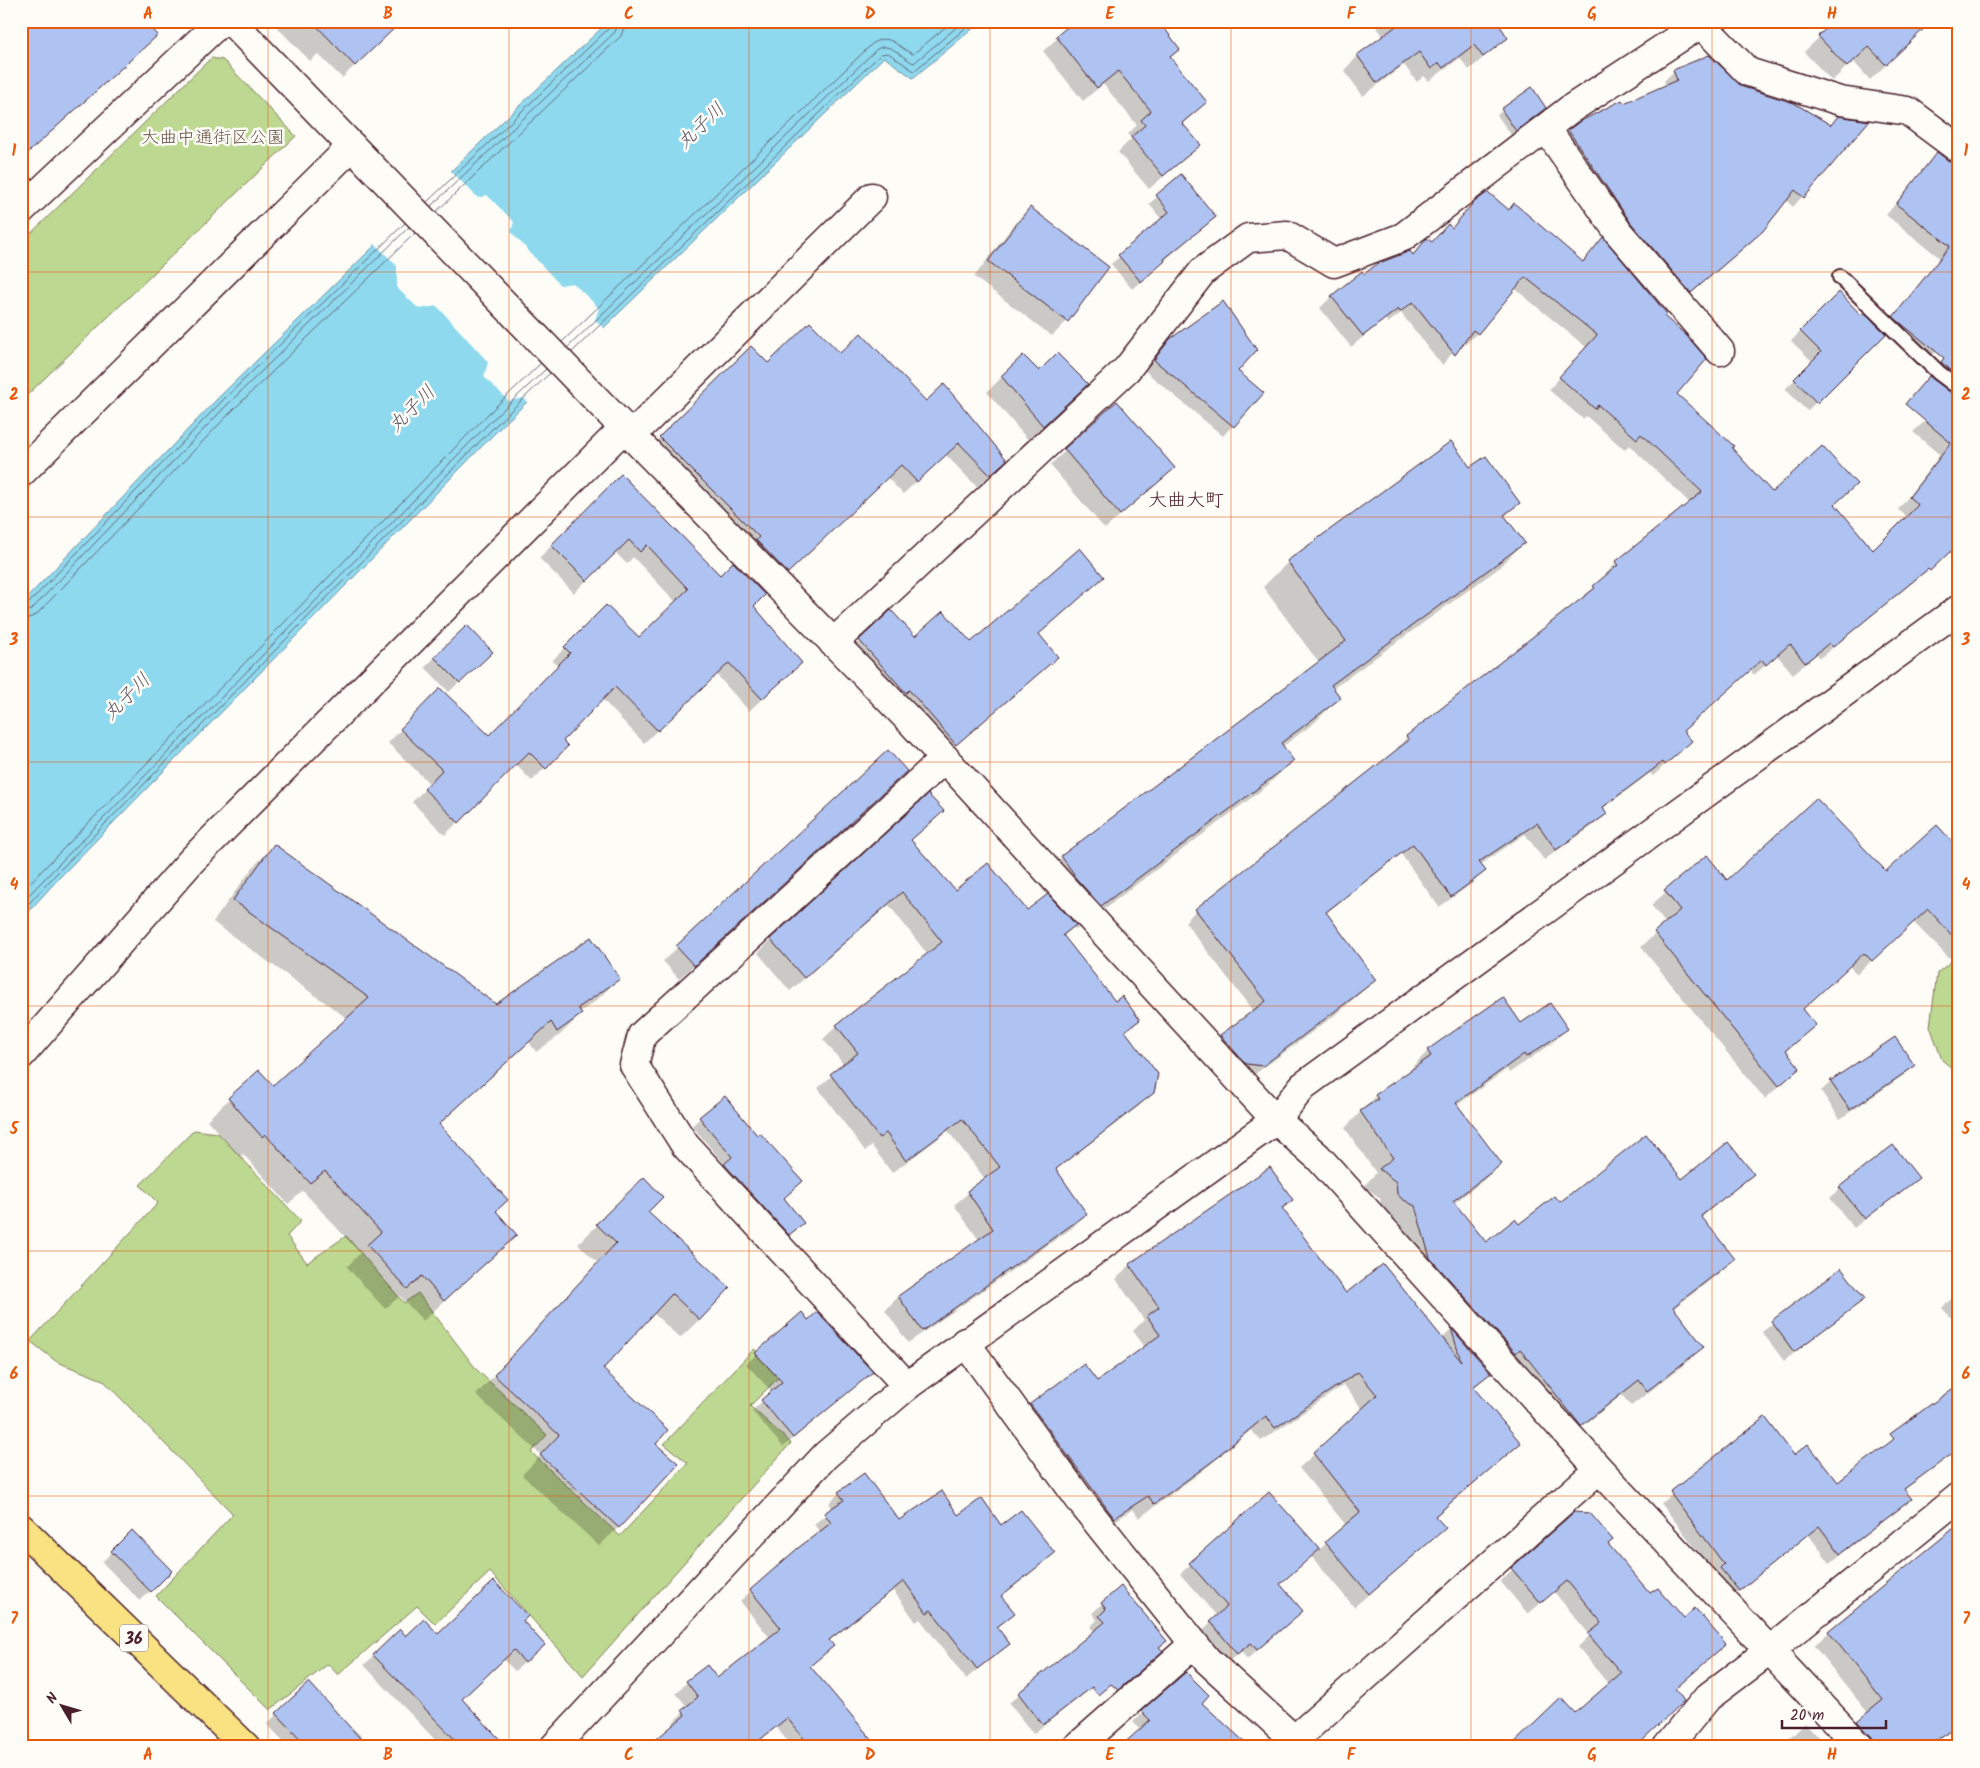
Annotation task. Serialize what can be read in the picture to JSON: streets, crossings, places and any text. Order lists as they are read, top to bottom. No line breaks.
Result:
{"streets":{"main road":["36"]},"districts":["大曲大町"],"water":["丸子川"],"parks":["大曲中通街区公園"],"scale_bar":"20 m","north":"top left","grid":{"columns":["A","B","C","D","E","F","G","H"],"rows":["1","2","3","4","5","6","7"]}}
